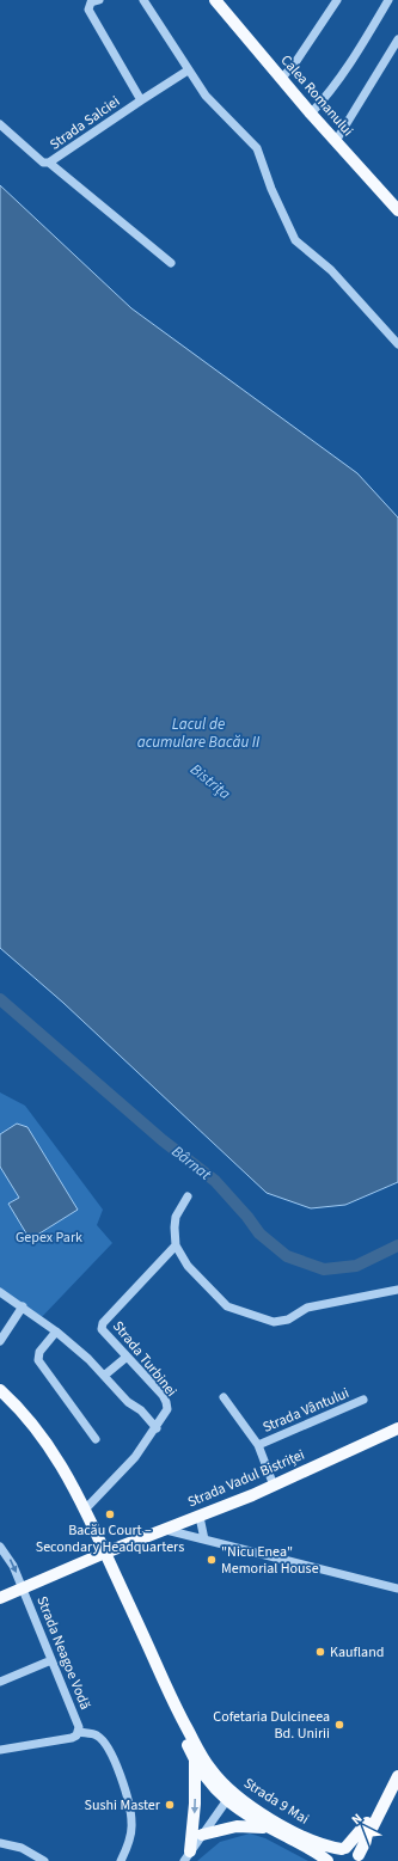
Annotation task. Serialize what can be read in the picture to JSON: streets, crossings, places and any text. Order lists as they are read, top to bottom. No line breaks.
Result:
{"streets":{"main road":["Calea Romanului","Strada Vadul Bistriței","Strada 9 Mai"],"street":["Strada Salciei","Strada Turbinei","Strada Vântului","Strada Neagoe Vodă"]},"crossings":[["Strada Turbinei","Strada 9 Mai"],["Strada Vântului","Strada Vadul Bistriței"],["Strada Vadul Bistriței","Strada Neagoe Vodă"],["Strada Vadul Bistriței","Strada 9 Mai"]],"water":["Lacul de acumulare Bacău II","Bistrița","Bârnat"],"parks":["Gepex Park"],"places":["Bacău Court – Secondary Headquarters","\"Nicu Enea\" Memorial House","Kaufland","Cofetaria Dulcineea Bd. Unirii","Sushi Master"],"north":"top left"}
